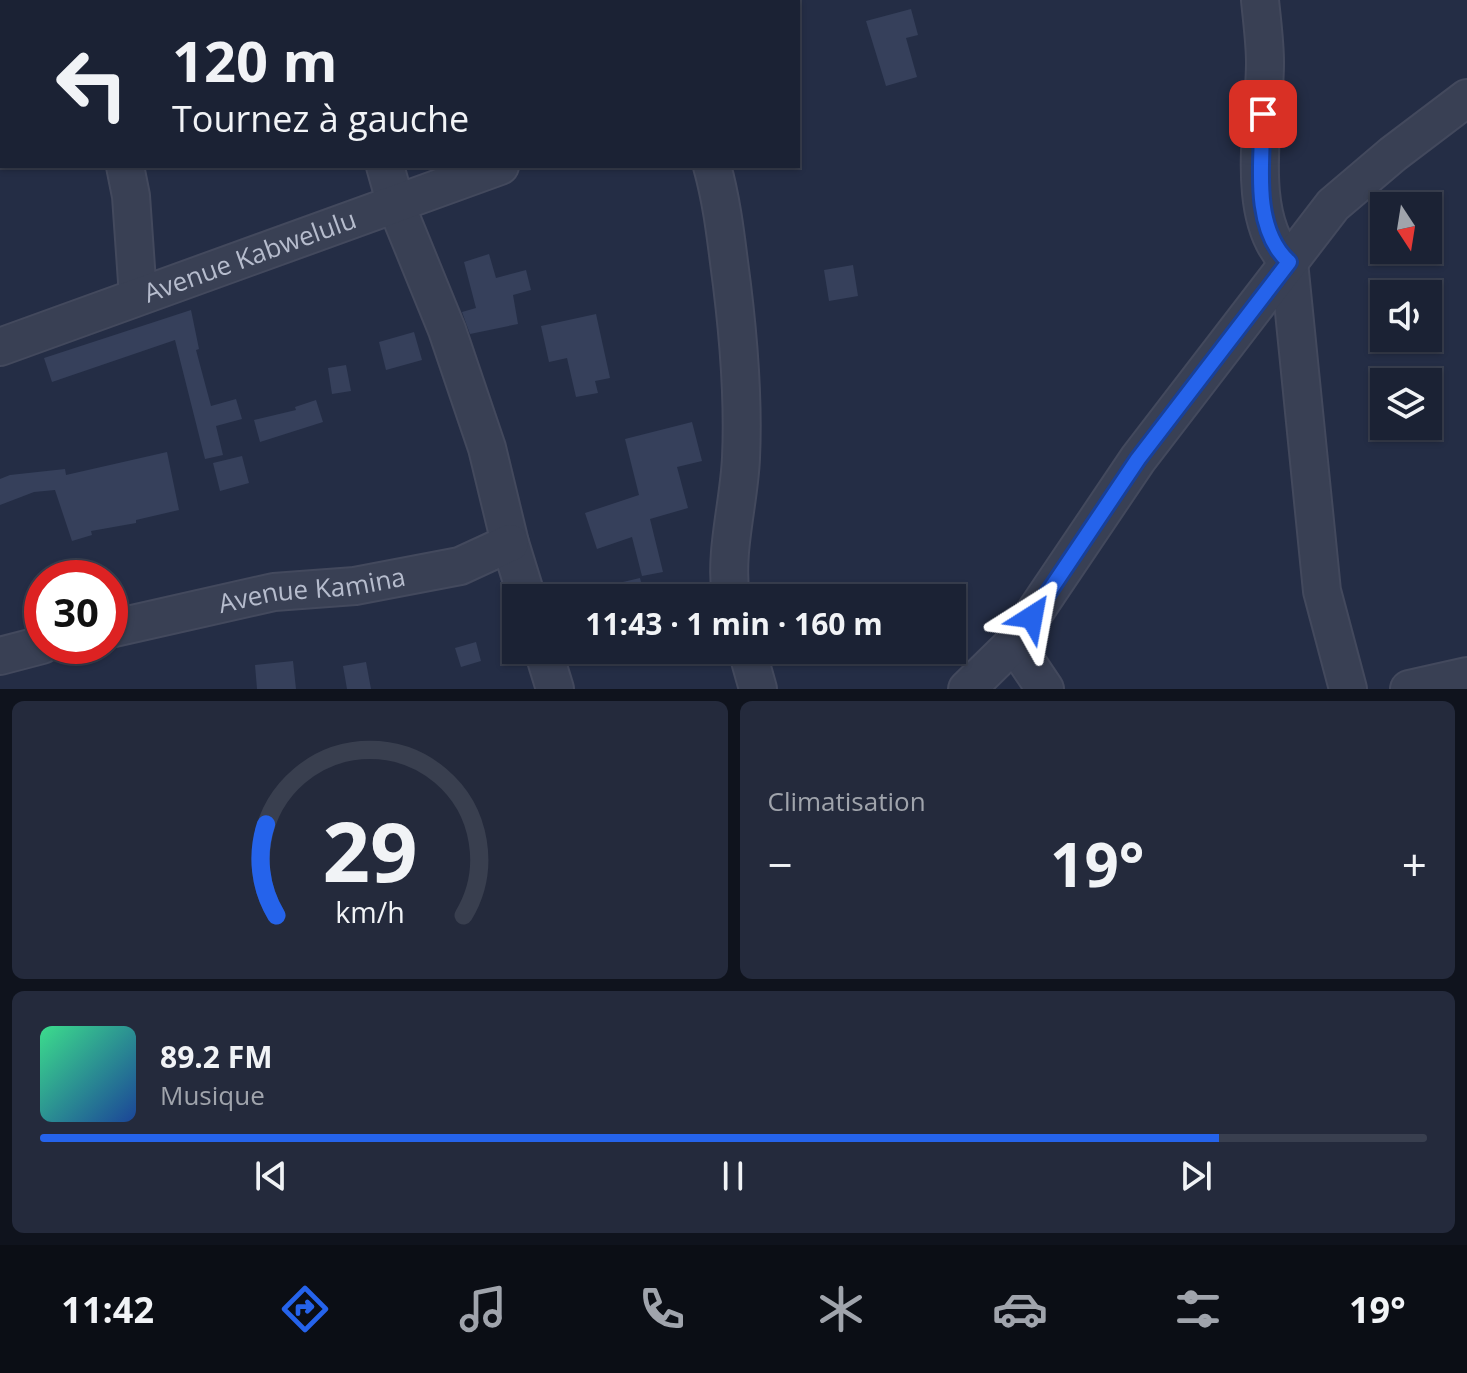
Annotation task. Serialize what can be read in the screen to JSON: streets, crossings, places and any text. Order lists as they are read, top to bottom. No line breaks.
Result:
{"streets":{"street":["Avenue Kabwelulu","Avenue Kamina"]},"north":"bottom","page":{"turn":["120 m","Tournez à gauche"],"limit":"30","trip":"11:43 · 1 min · 160 m","tile":"Climatisation","heat":["−","19°","+"],"song":["89.2 FM","Musique"],"tabs":["11:42","19°"],"gauge":["29","km/h"]}}
